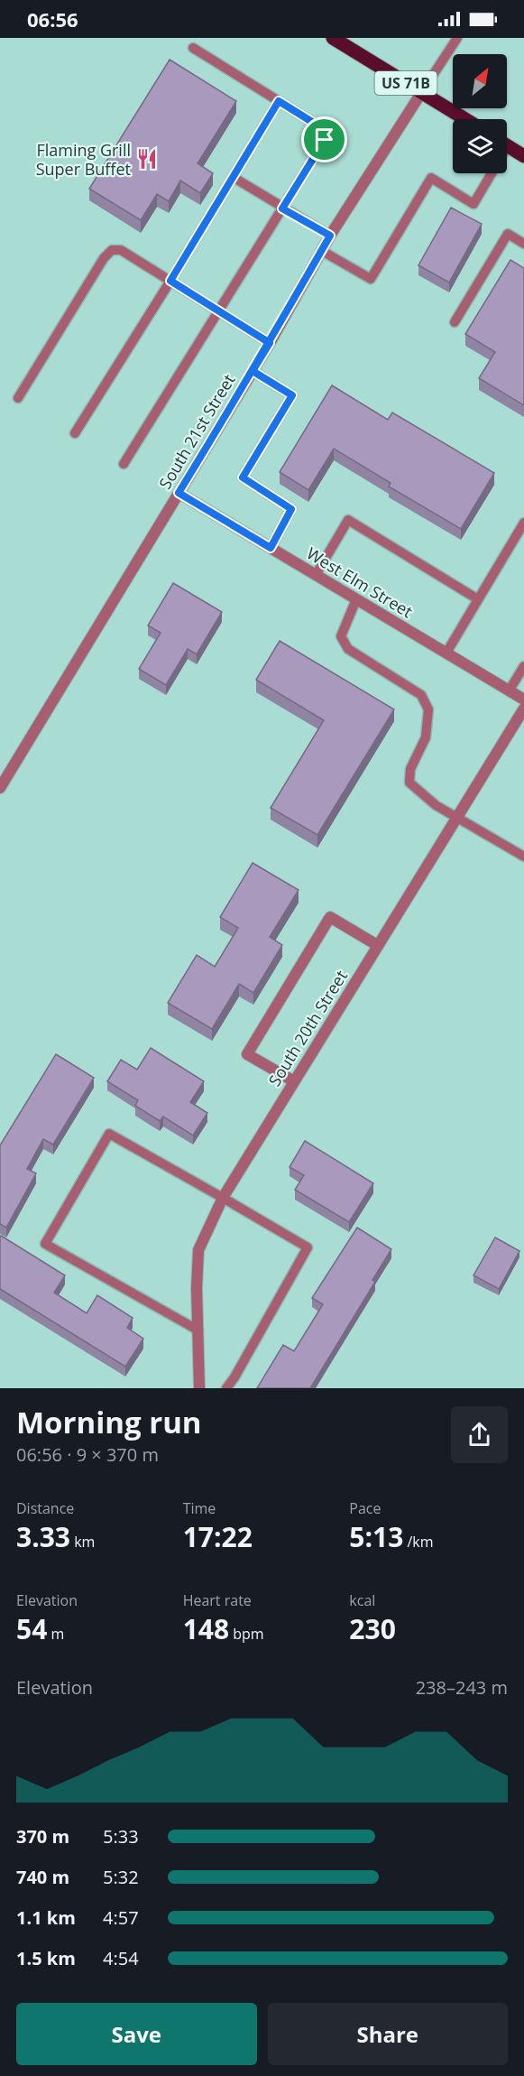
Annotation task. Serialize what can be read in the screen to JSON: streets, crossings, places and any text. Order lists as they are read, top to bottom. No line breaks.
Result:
{"streets":{"main road":["US 71B"],"street":["South 21st Street","West Elm Street","South 20th Street"]},"crossings":[["US 71B","South 21st Street"],["South 21st Street","West Elm Street"],["West Elm Street","South 20th Street"]],"places":{"restaurant":["Flaming Grill Super Buffet"]},"north":"top right","page":{"status":"06:56","heading":["Morning run","06:56 · 9 × 370 m"],"stats":[["Distance","3.33 km"],["Time","17:22"],["Pace","5:13 /km"],["Elevation","54 m"],["Heart rate","148 bpm"],["kcal","230"]],"chart":["Elevation","238–243 m"],"list":[{"name":"370 m","note":"5:33"},{"name":"740 m","note":"5:32"},{"name":"1.1 km","note":"4:57"},{"name":"1.5 km","note":"4:54"}],"buttons":["Save","Share"]}}
